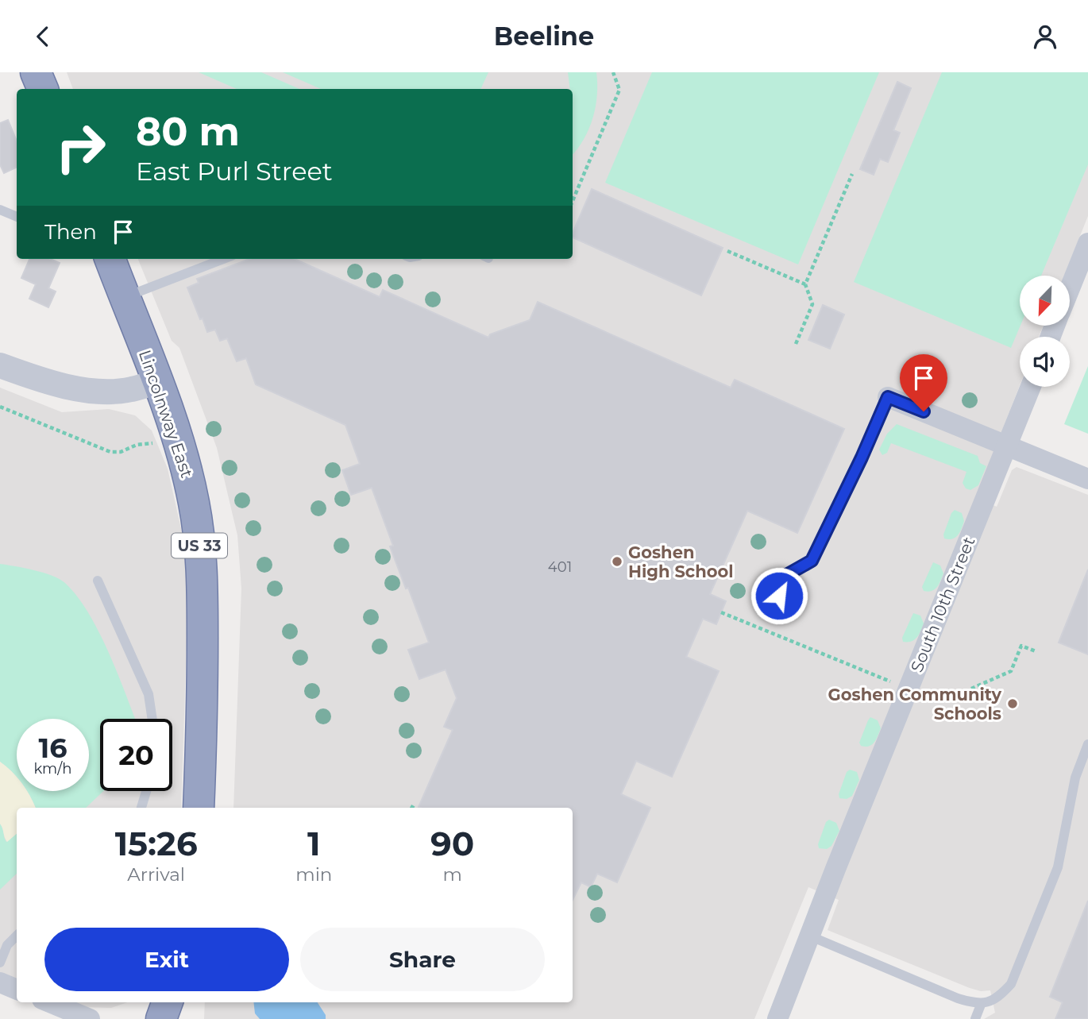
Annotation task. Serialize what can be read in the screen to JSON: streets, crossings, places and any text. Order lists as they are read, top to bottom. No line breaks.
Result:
{"streets":{"highway":["Lincolnway East","US 33"],"street":["South 10th Street"]},"places":["Goshen High School","Goshen Community Schools"],"house_numbers":["401"],"north":"bottom left","page":{"header":"Beeline","turn":["80 m","East Purl Street"],"then":"Then","speed":"16 km/h","limit":"20","eta":["15:26","Arrival","1","min","90","m"],"buttons":["Exit","Share"]}}
